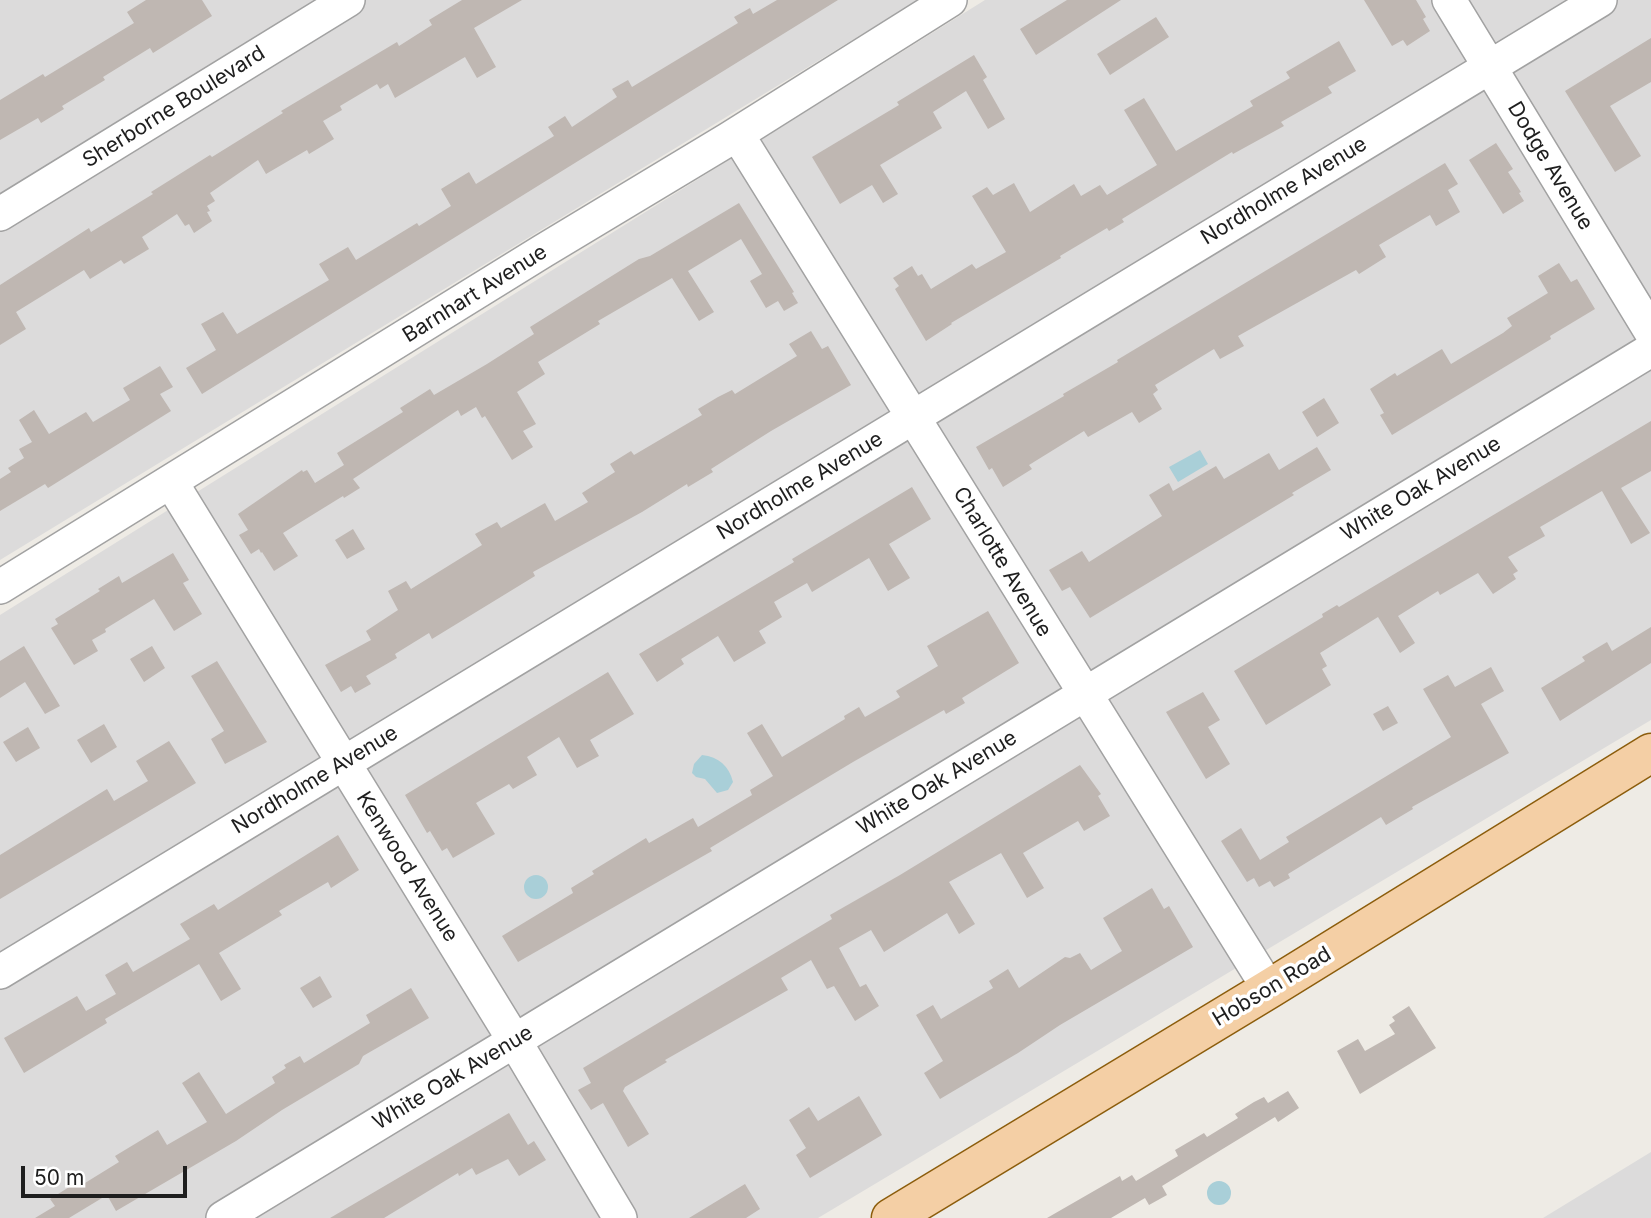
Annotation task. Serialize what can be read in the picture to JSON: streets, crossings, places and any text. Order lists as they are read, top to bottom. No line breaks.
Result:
{"streets":{"main road":["Hobson Road"],"street":["Sherborne Boulevard","Dodge Avenue","Nordholme Avenue","Barnhart Avenue","White Oak Avenue","Charlotte Avenue","Kenwood Avenue"]},"crossings":[["Dodge Avenue","Nordholme Avenue"],["Nordholme Avenue","Charlotte Avenue"],["Nordholme Avenue","Kenwood Avenue"],["Barnhart Avenue","Charlotte Avenue"],["Barnhart Avenue","Kenwood Avenue"],["White Oak Avenue","Charlotte Avenue"],["White Oak Avenue","Kenwood Avenue"],["Charlotte Avenue","Hobson Road"]],"scale_bar":"50 m"}
